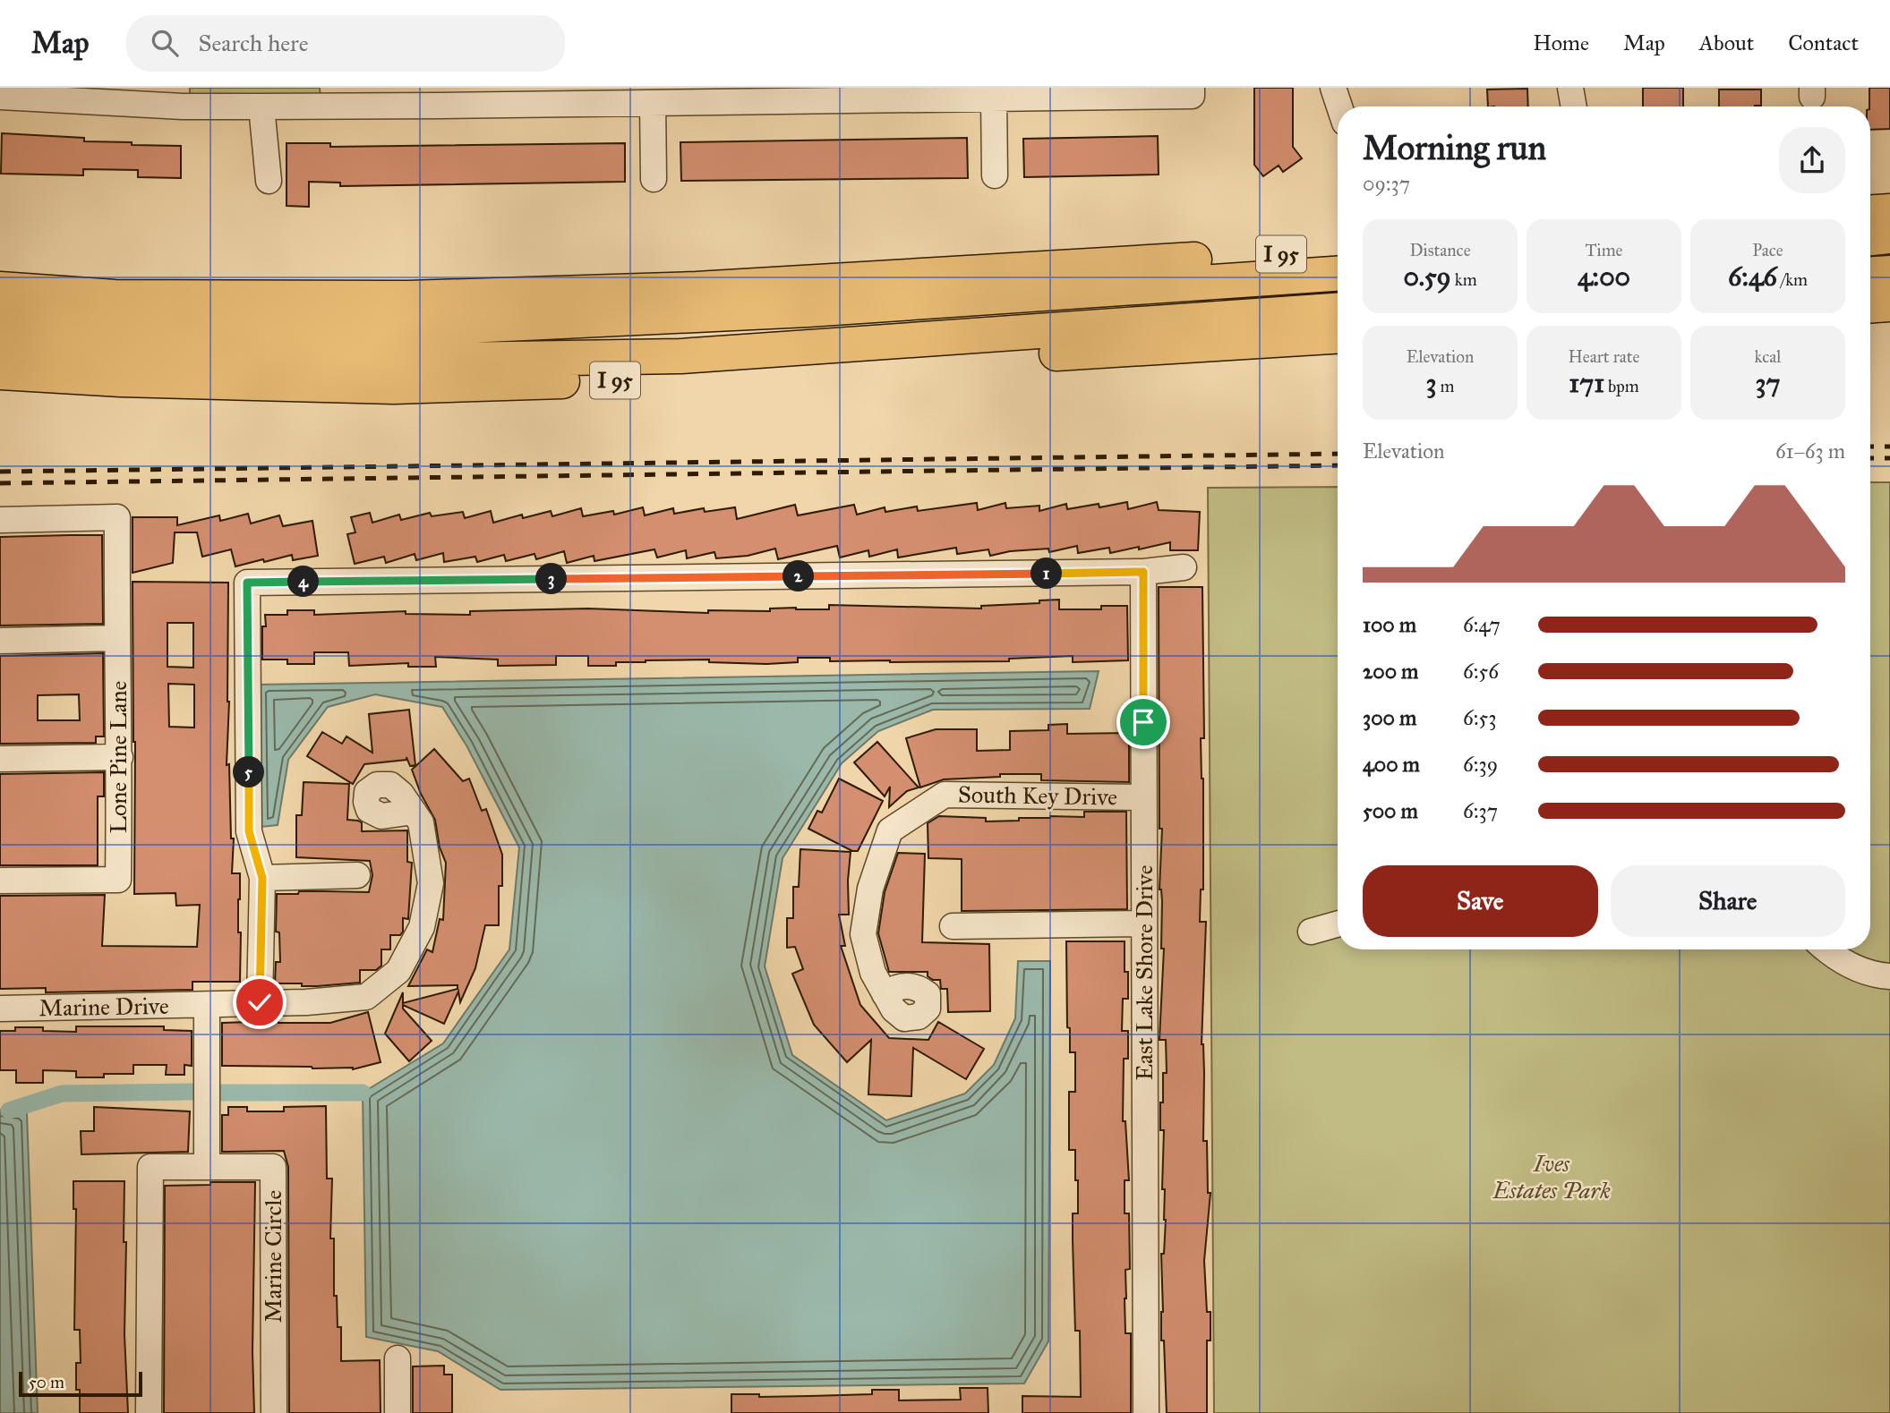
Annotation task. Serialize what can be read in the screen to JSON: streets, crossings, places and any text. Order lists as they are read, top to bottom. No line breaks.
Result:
{"streets":{"highway":["I 95"],"street":["Lone Pine Lane","South Key Drive","East Lake Shore Drive","Marine Drive","Marine Circle"]},"crossings":[["South Key Drive","East Lake Shore Drive"]],"parks":["Ives Estates Park"],"scale_bar":"50 m","page":{"header":"Map","search":"Search here","nav":["Home","Map","About","Contact"],"heading":["Morning run","09:37"],"stats":[["Distance","0.59 km"],["Time","4:00"],["Pace","6:46 /km"],["Elevation","3 m"],["Heart rate","171 bpm"],["kcal","37"]],"chart":["Elevation","61–63 m"],"pins":["1","2","3","4","5"],"list":[{"name":"100 m","note":"6:47"},{"name":"200 m","note":"6:56"},{"name":"300 m","note":"6:53"},{"name":"400 m","note":"6:39"},{"name":"500 m","note":"6:37"}],"buttons":["Save","Share"],"scale":"50 m"}}
